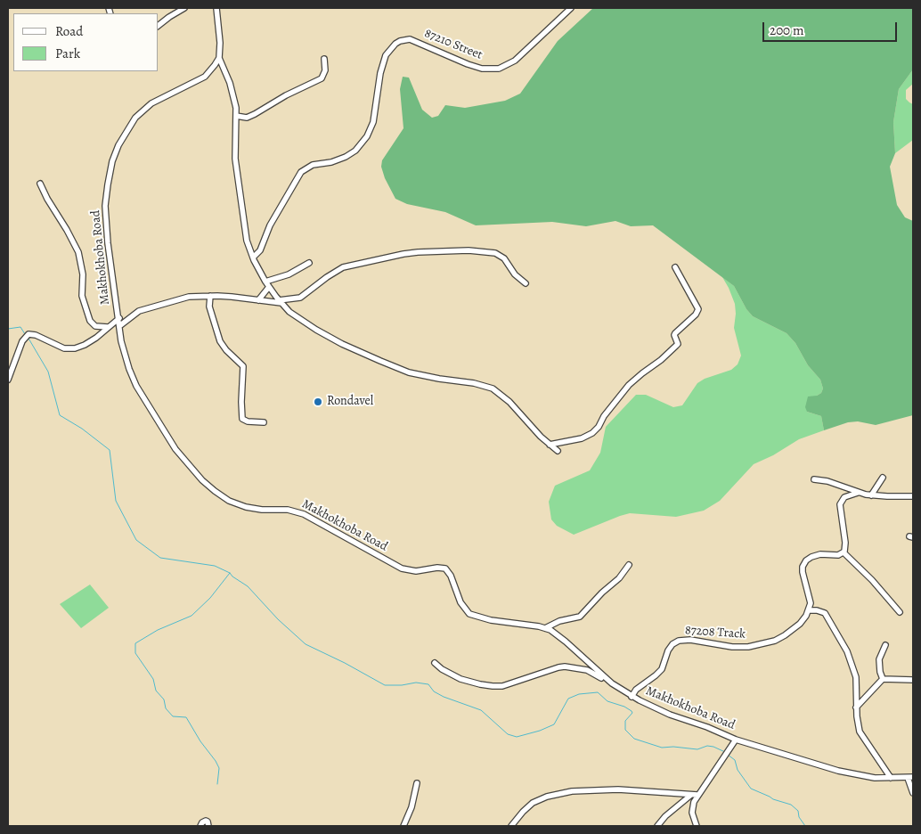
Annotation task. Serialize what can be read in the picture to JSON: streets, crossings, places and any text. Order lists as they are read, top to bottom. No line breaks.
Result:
{"streets":{"street":["87210 Street","Makhokhoba Road","87208 Track"]},"crossings":[["Makhokhoba Road","87208 Track"]],"places":["Rondavel"],"legend":["Road","Park"],"scale_bar":"200 m"}
